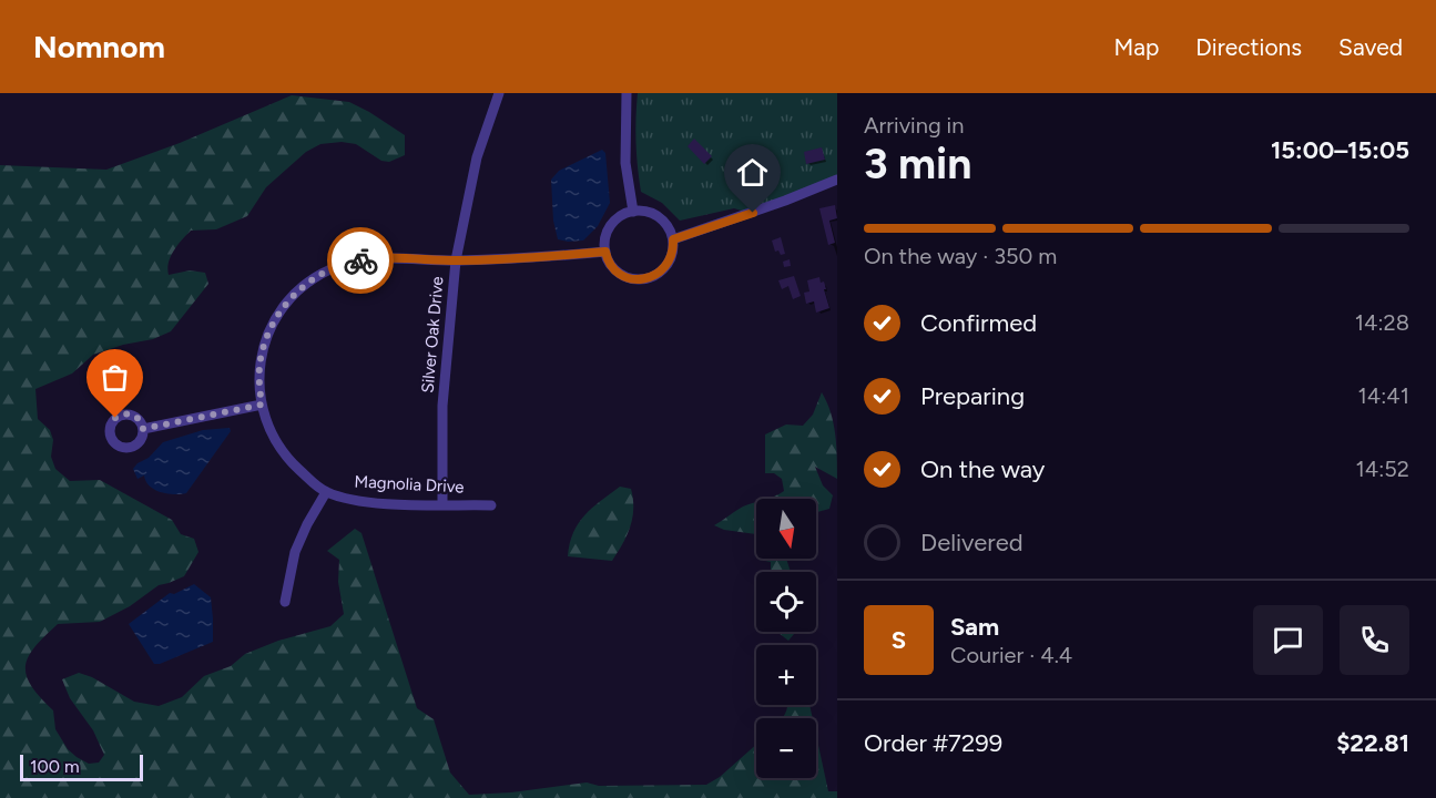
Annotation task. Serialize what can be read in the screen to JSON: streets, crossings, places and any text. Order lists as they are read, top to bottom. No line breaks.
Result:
{"streets":{"street":["Silver Oak Drive","Magnolia Drive"]},"crossings":[["Silver Oak Drive","Magnolia Drive"]],"scale_bar":"100 m","north":"bottom","page":{"header":"Nomnom","nav":["Map","Directions","Saved"],"heading":["3 min","Arriving in","15:00–15:05"],"panel":["Sam","Courier · 4.4","Order #7299","$22.81"],"bar":"On the way · 350 m","list":[["Confirmed","14:28"],["Preparing","14:41"],["On the way","14:52"],"Delivered"],"map_buttons":["+","−"],"round":"S","scale":"100 m"}}
